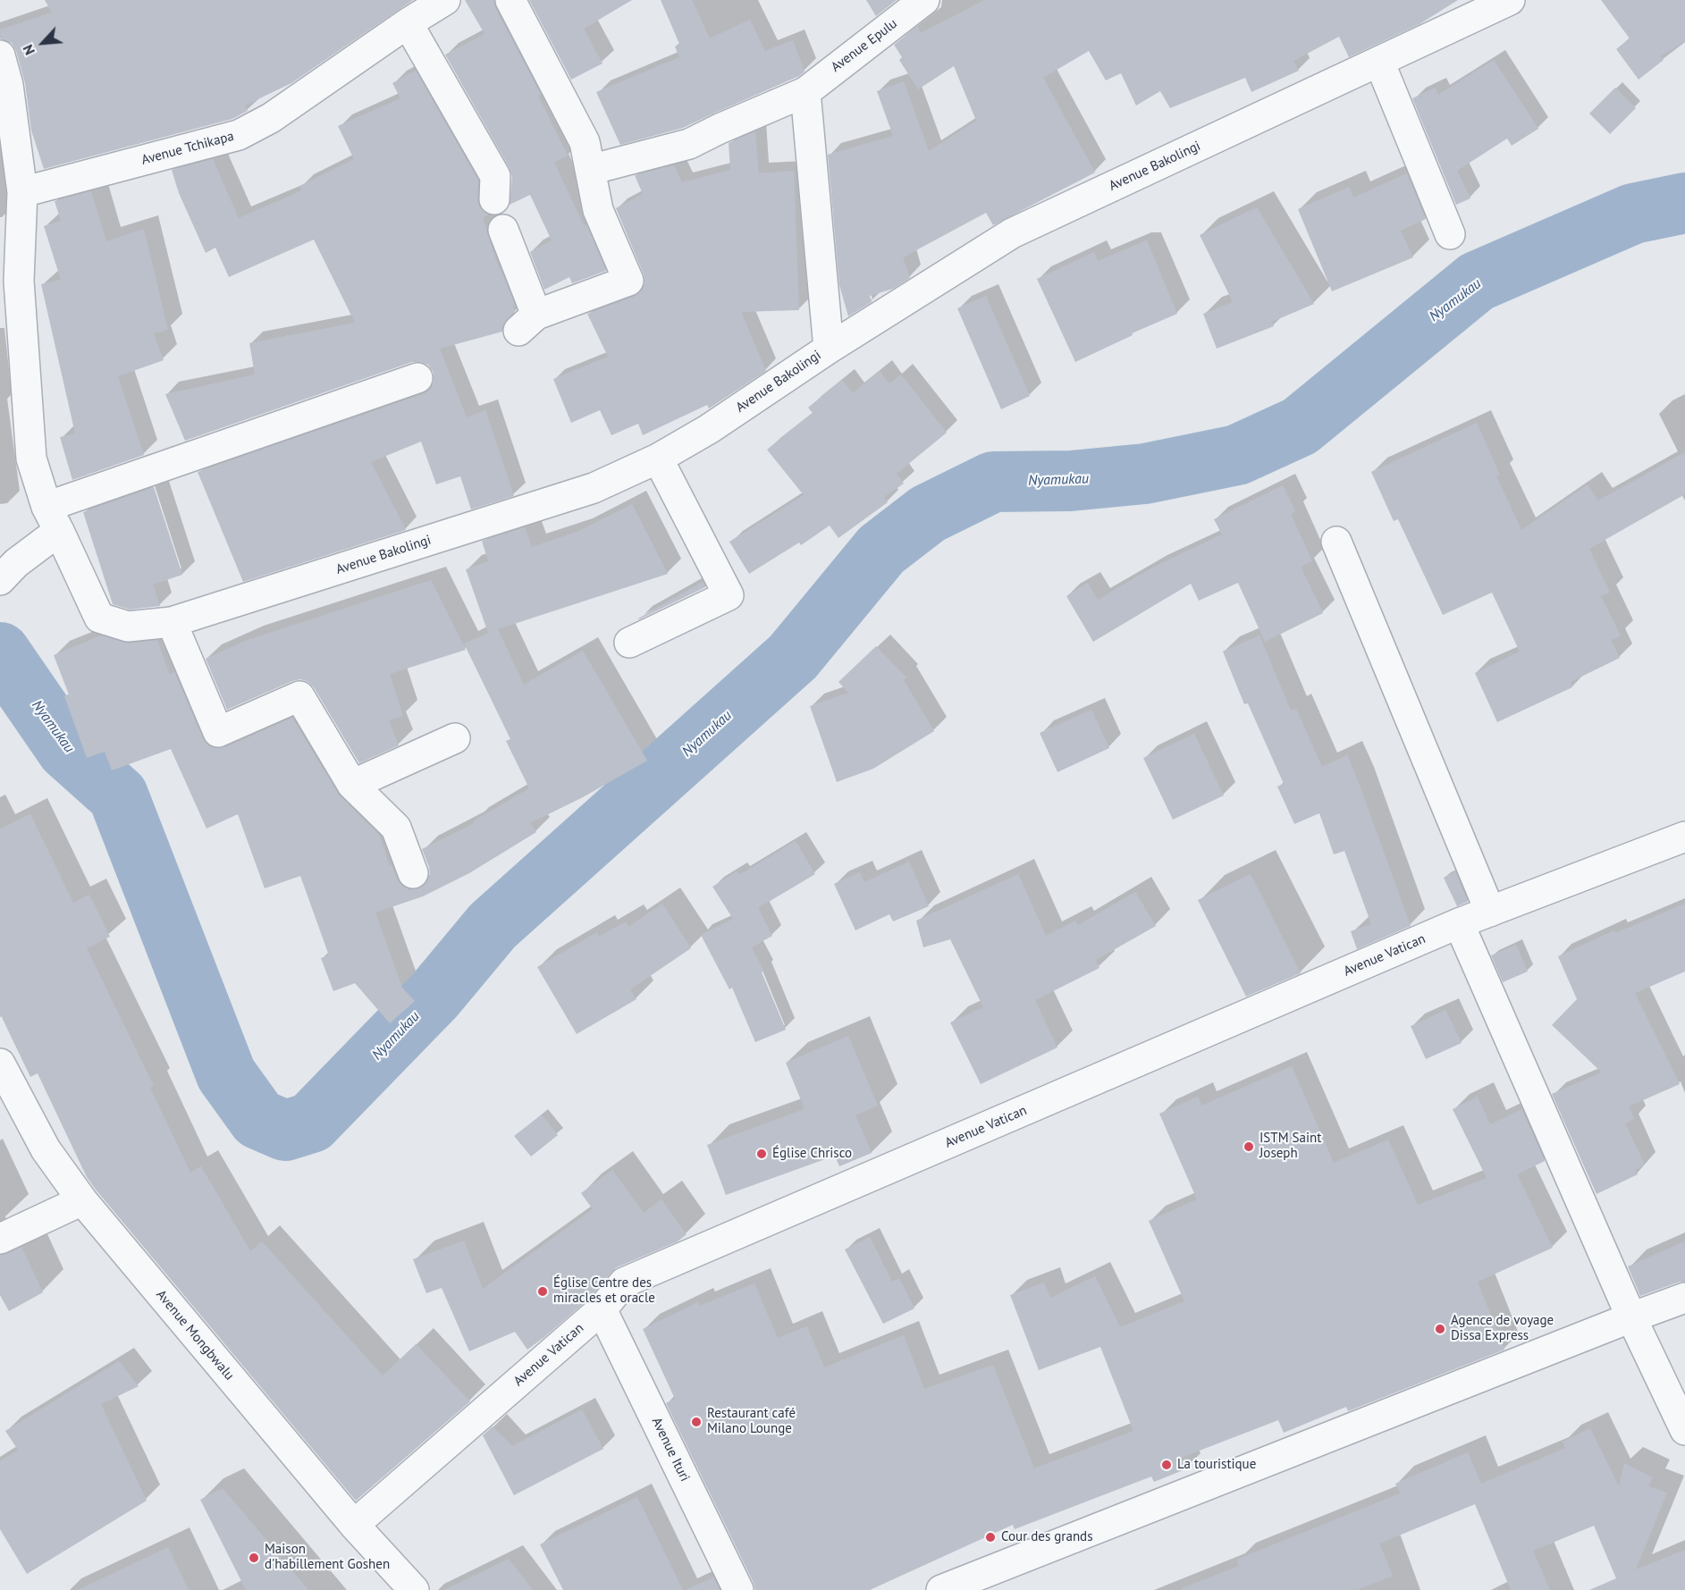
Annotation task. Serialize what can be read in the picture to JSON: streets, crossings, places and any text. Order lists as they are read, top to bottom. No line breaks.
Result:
{"streets":{"street":["Avenue Epulu","Avenue Tchikapa","Avenue Bakolingi","Avenue Vatican","Avenue Mongbwalu","Avenue Ituri"]},"crossings":[["Avenue Tchikapa","Avenue Bakolingi"],["Avenue Vatican","Avenue Mongbwalu"],["Avenue Vatican","Avenue Ituri"]],"water":["Nyamukau"],"places":["ISTM Saint Joseph","Église Chrisco","Église Centre des miracles et oracle","Agence de voyage Dissa Express","Restaurant café Milano Lounge","La touristique","Cour des grands","Maison d'habillement Goshen"],"north":"bottom left"}
